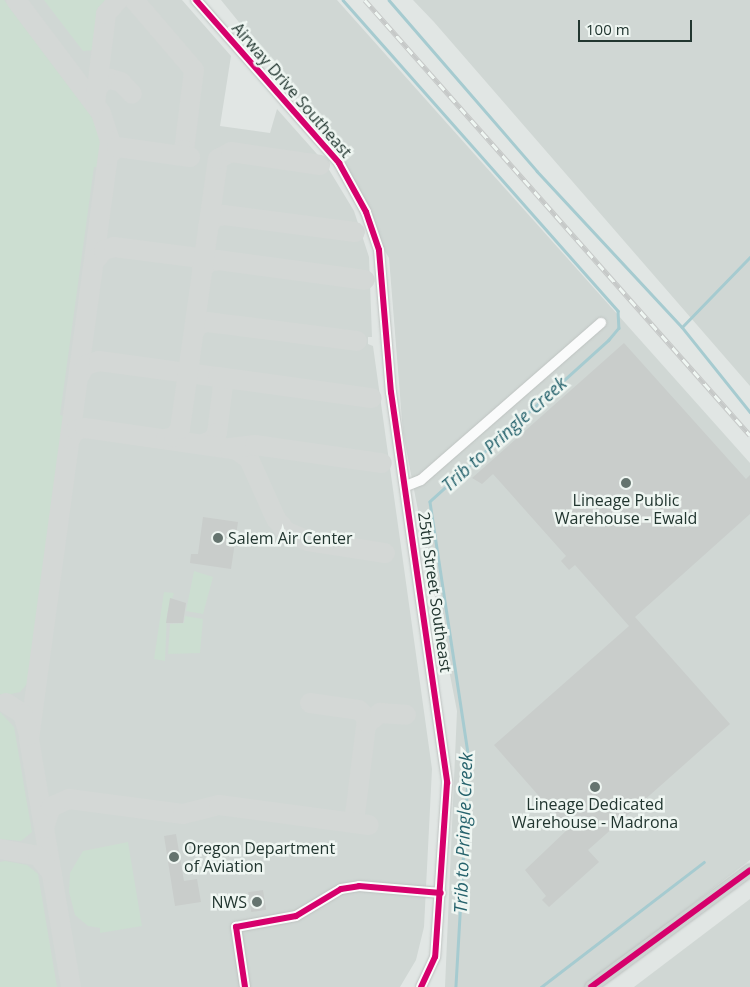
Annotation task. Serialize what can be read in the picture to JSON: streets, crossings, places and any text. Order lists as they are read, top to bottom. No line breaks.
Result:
{"streets":{"street":["Airway Drive Southeast","25th Street Southeast"]},"crossings":[["Airway Drive Southeast","25th Street Southeast"]],"water":["Trib to Pringle Creek"],"places":["Lineage Public Warehouse - Ewald","Salem Air Center","Lineage Dedicated Warehouse - Madrona","Oregon Department of Aviation","NWS"],"scale_bar":"100 m"}
